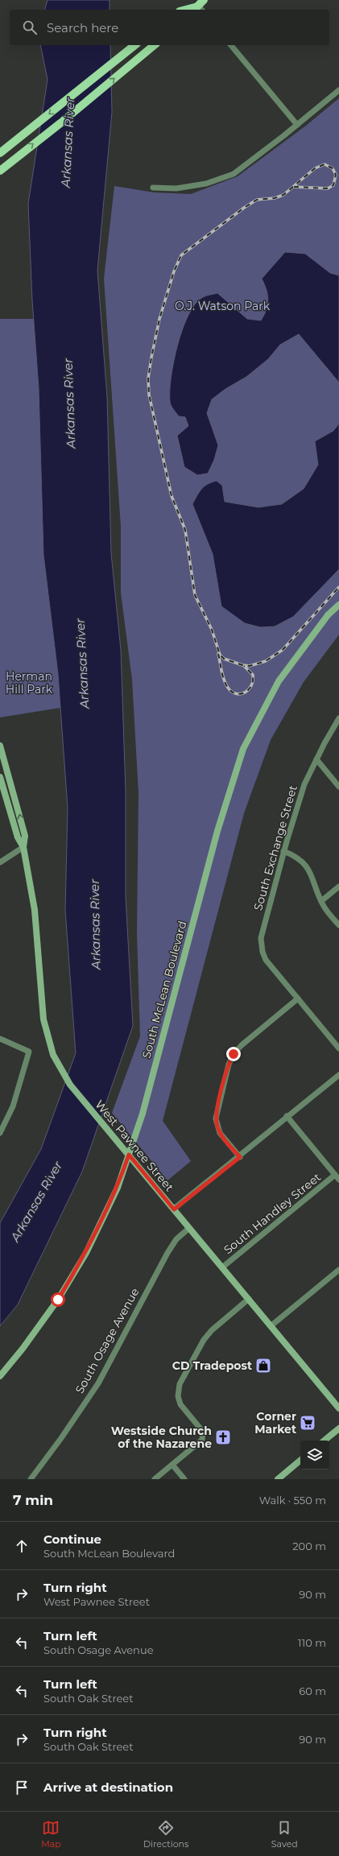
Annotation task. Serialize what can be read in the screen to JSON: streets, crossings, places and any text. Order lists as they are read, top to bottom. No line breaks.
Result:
{"streets":{"main road":["South McLean Boulevard","West Pawnee Street"],"street":["South Exchange Street","South Handley Street","South Osage Avenue"]},"crossings":[["South McLean Boulevard","West Pawnee Street"],["West Pawnee Street","South Handley Street"],["West Pawnee Street","South Osage Avenue"]],"water":["Arkansas River"],"parks":["O.J. Watson Park","Herman Hill Park"],"places":{"shop":["CD Tradepost"],"supermarket":["Corner Market"],"church":["Westside Church of the Nazarene"]},"page":{"search":"Search here","heading":["7 min","Walk · 550 m"],"list":[["Continue","South McLean Boulevard","200 m"],["Turn right","West Pawnee Street","90 m"],["Turn left","South Osage Avenue","110 m"],["Turn left","South Oak Street","60 m"],["Turn right","South Oak Street","90 m"],"Arrive at destination"],"nav":["Map","Directions","Saved"]}}
